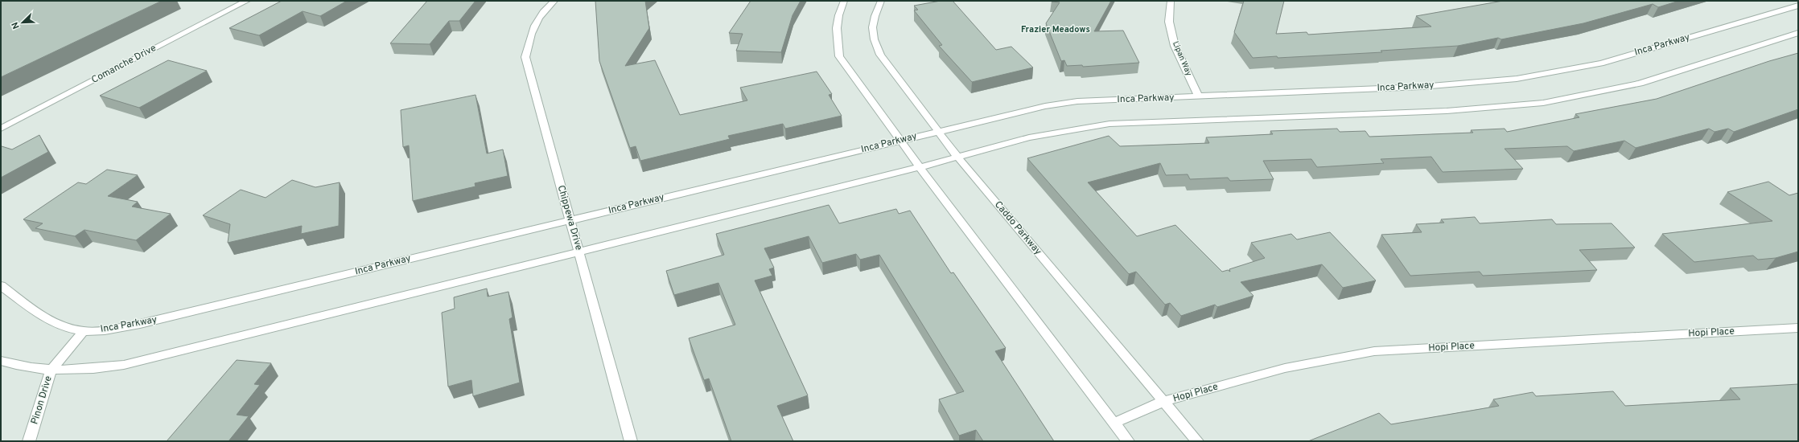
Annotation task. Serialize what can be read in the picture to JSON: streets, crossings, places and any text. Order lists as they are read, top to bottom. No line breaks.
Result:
{"streets":{"street":["Inca Parkway","Lipan Way","Comanche Drive","Chippewa Drive","Caddo Parkway","Hopi Place","Pinon Drive"]},"crossings":[["Inca Parkway","Lipan Way"],["Inca Parkway","Chippewa Drive"],["Inca Parkway","Caddo Parkway"],["Inca Parkway","Pinon Drive"],["Caddo Parkway","Hopi Place"]],"districts":["Frazier Meadows"],"north":"bottom left"}
